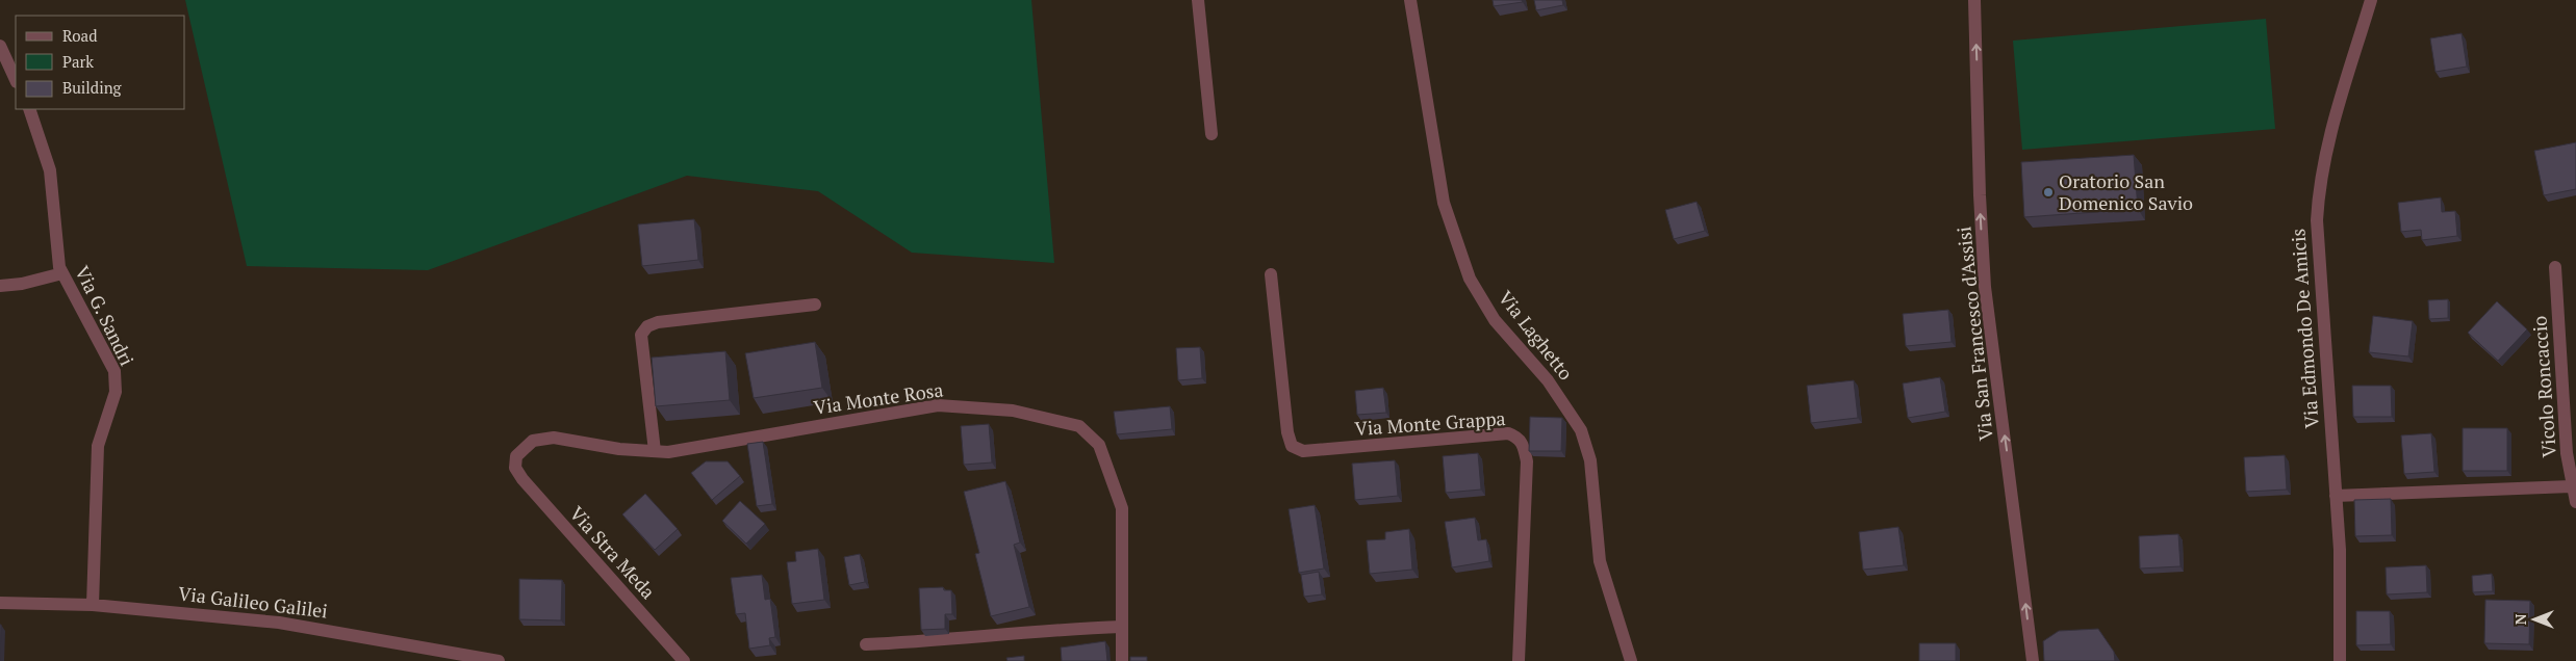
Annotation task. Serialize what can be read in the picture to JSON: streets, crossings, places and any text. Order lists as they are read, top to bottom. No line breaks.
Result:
{"streets":{"street":["Via G. Sandri","Via Edmondo De Amicis","Via San Francesco d'Assisi","Via Laghetto","Vicolo Roncaccio","Via Monte Rosa","Via Monte Grappa","Via Stra Meda","Via Galileo Galilei"]},"crossings":[["Via G. Sandri","Via Galileo Galilei"],["Via Monte Rosa","Via Stra Meda"]],"one_way":["Via San Francesco d'Assisi"],"places":["Oratorio San Domenico Savio"],"legend":["Road","Park","Building"],"north":"left"}
